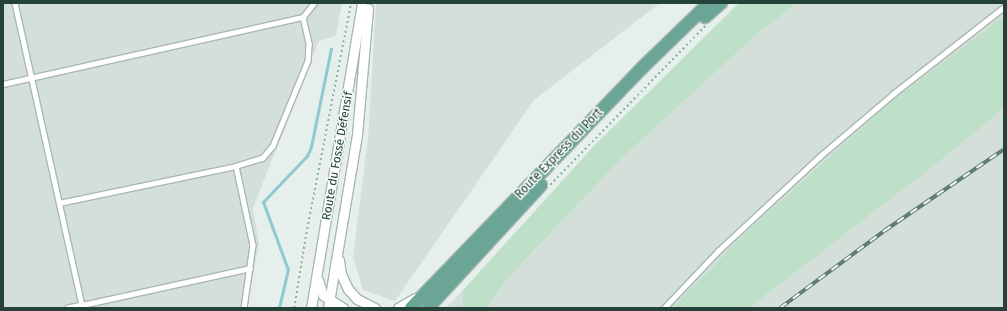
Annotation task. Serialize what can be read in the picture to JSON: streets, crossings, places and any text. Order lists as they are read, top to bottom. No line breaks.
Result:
{"streets":{"main road":["Route Express du Port"],"street":["Route du Fossé Défensif"]}}
